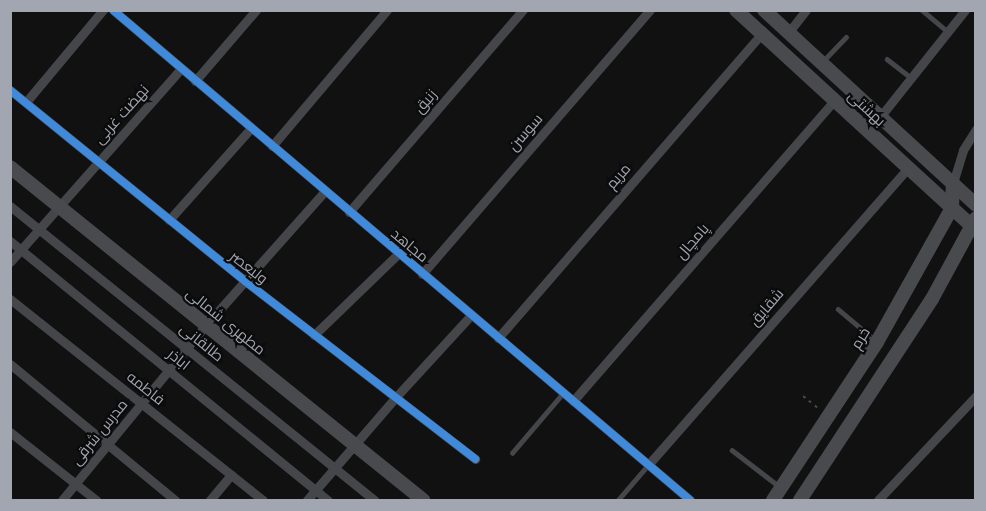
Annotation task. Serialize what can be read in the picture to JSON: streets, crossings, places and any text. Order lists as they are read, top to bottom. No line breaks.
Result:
{"streets":{"street":["زنبق","بهشتی","نهضت غربی","سوسن","مریم","پامچال","مجاهد","ولیعصر","شقایق","مطهری شمالی","خرم","طالقانی","اباذر","فاطمه","مدرس شرقی"]},"crossings":[["زنبق","مجاهد"],["بهشتی","مریم"],["بهشتی","پامچال"],["بهشتی","شقایق"],["بهشتی","خرم"],["نهضت غربی","مجاهد"],["نهضت غربی","ولیعصر"],["نهضت غربی","مطهری شمالی"],["نهضت غربی","طالقانی"],["نهضت غربی","اباذر"],["سوسن","مجاهد"],["مریم","مجاهد"],["پامچال","مجاهد"],["مجاهد","شقایق"],["مجاهد","مدرس شرقی"],["ولیعصر","مدرس شرقی"],["مطهری شمالی","مدرس شرقی"],["طالقانی","مدرس شرقی"],["اباذر","مدرس شرقی"],["فاطمه","مدرس شرقی"]]}
